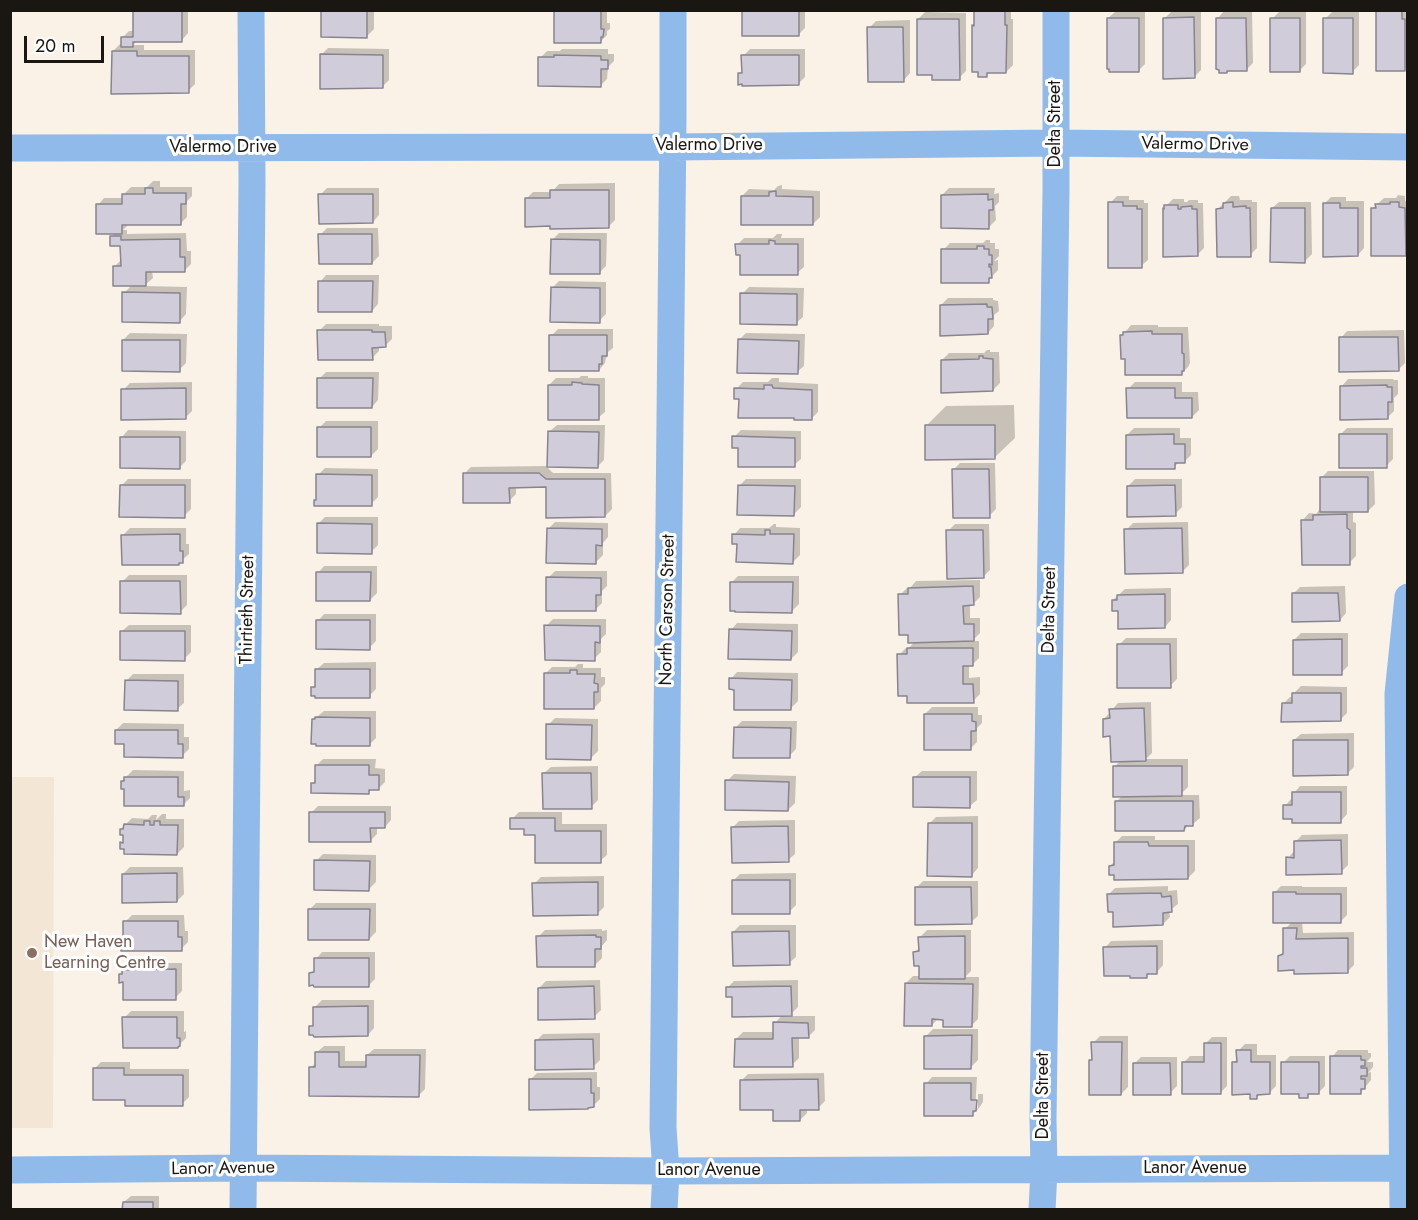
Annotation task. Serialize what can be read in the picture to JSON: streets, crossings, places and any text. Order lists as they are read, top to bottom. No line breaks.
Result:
{"streets":{"street":["Delta Street","Valermo Drive","Thirtieth Street","North Carson Street","Lanor Avenue"]},"crossings":[["Delta Street","Valermo Drive"],["Delta Street","Lanor Avenue"],["Valermo Drive","Thirtieth Street"],["Valermo Drive","North Carson Street"],["Thirtieth Street","Lanor Avenue"],["North Carson Street","Lanor Avenue"]],"places":["New Haven Learning Centre"],"scale_bar":"20 m"}
